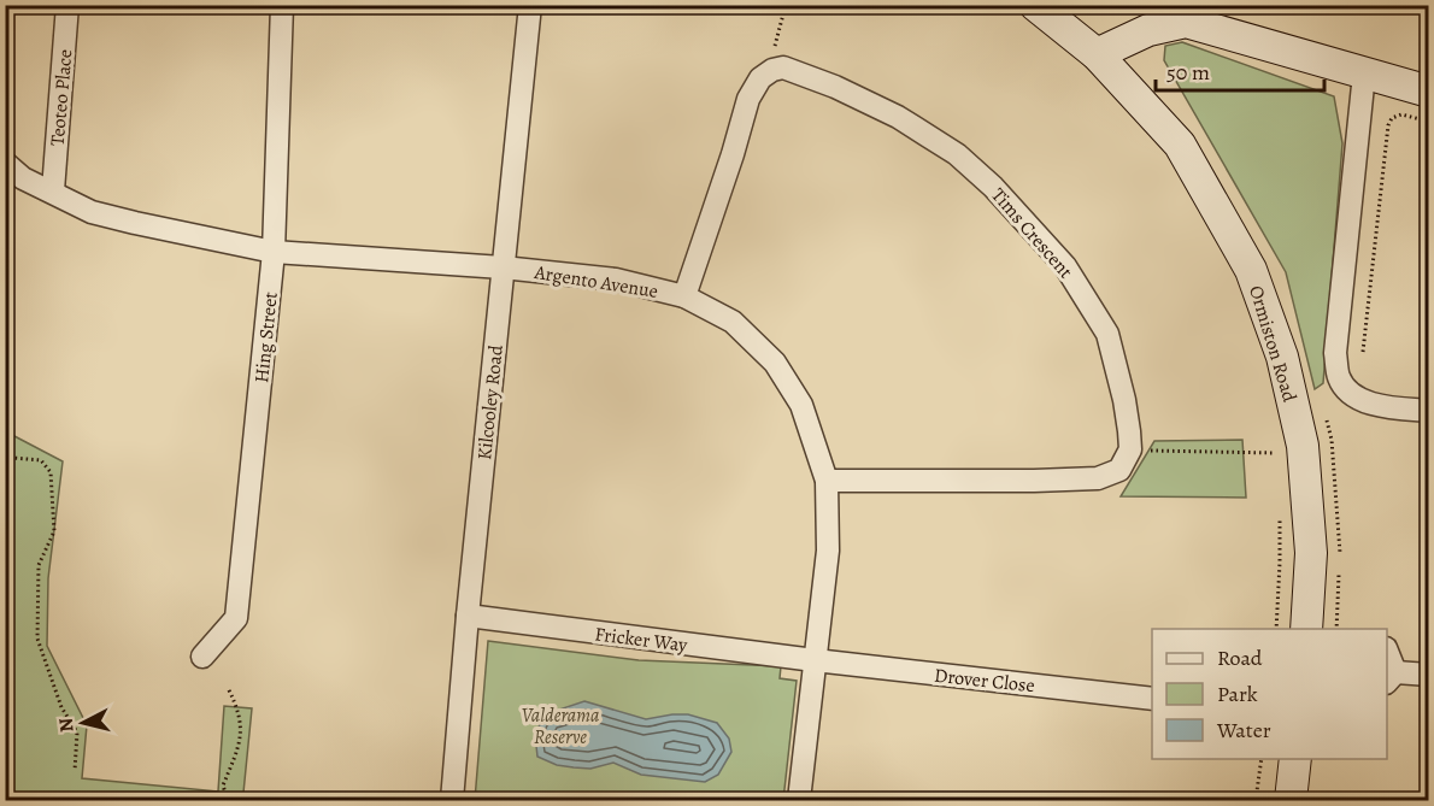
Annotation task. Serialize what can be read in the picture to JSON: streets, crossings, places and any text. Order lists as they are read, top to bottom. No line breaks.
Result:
{"streets":{"main road":["Ormiston Road"],"street":["Teoteo Place","Tims Crescent","Argento Avenue","Hing Street","Kilcooley Road","Fricker Way","Drover Close"]},"crossings":[["Teoteo Place","Argento Avenue"],["Argento Avenue","Hing Street"],["Argento Avenue","Kilcooley Road"],["Argento Avenue","Fricker Way"],["Argento Avenue","Drover Close"],["Kilcooley Road","Fricker Way"],["Fricker Way","Drover Close"]],"parks":["Valderama Reserve"],"legend":["Road","Park","Water"],"scale_bar":"50 m","north":"left"}
